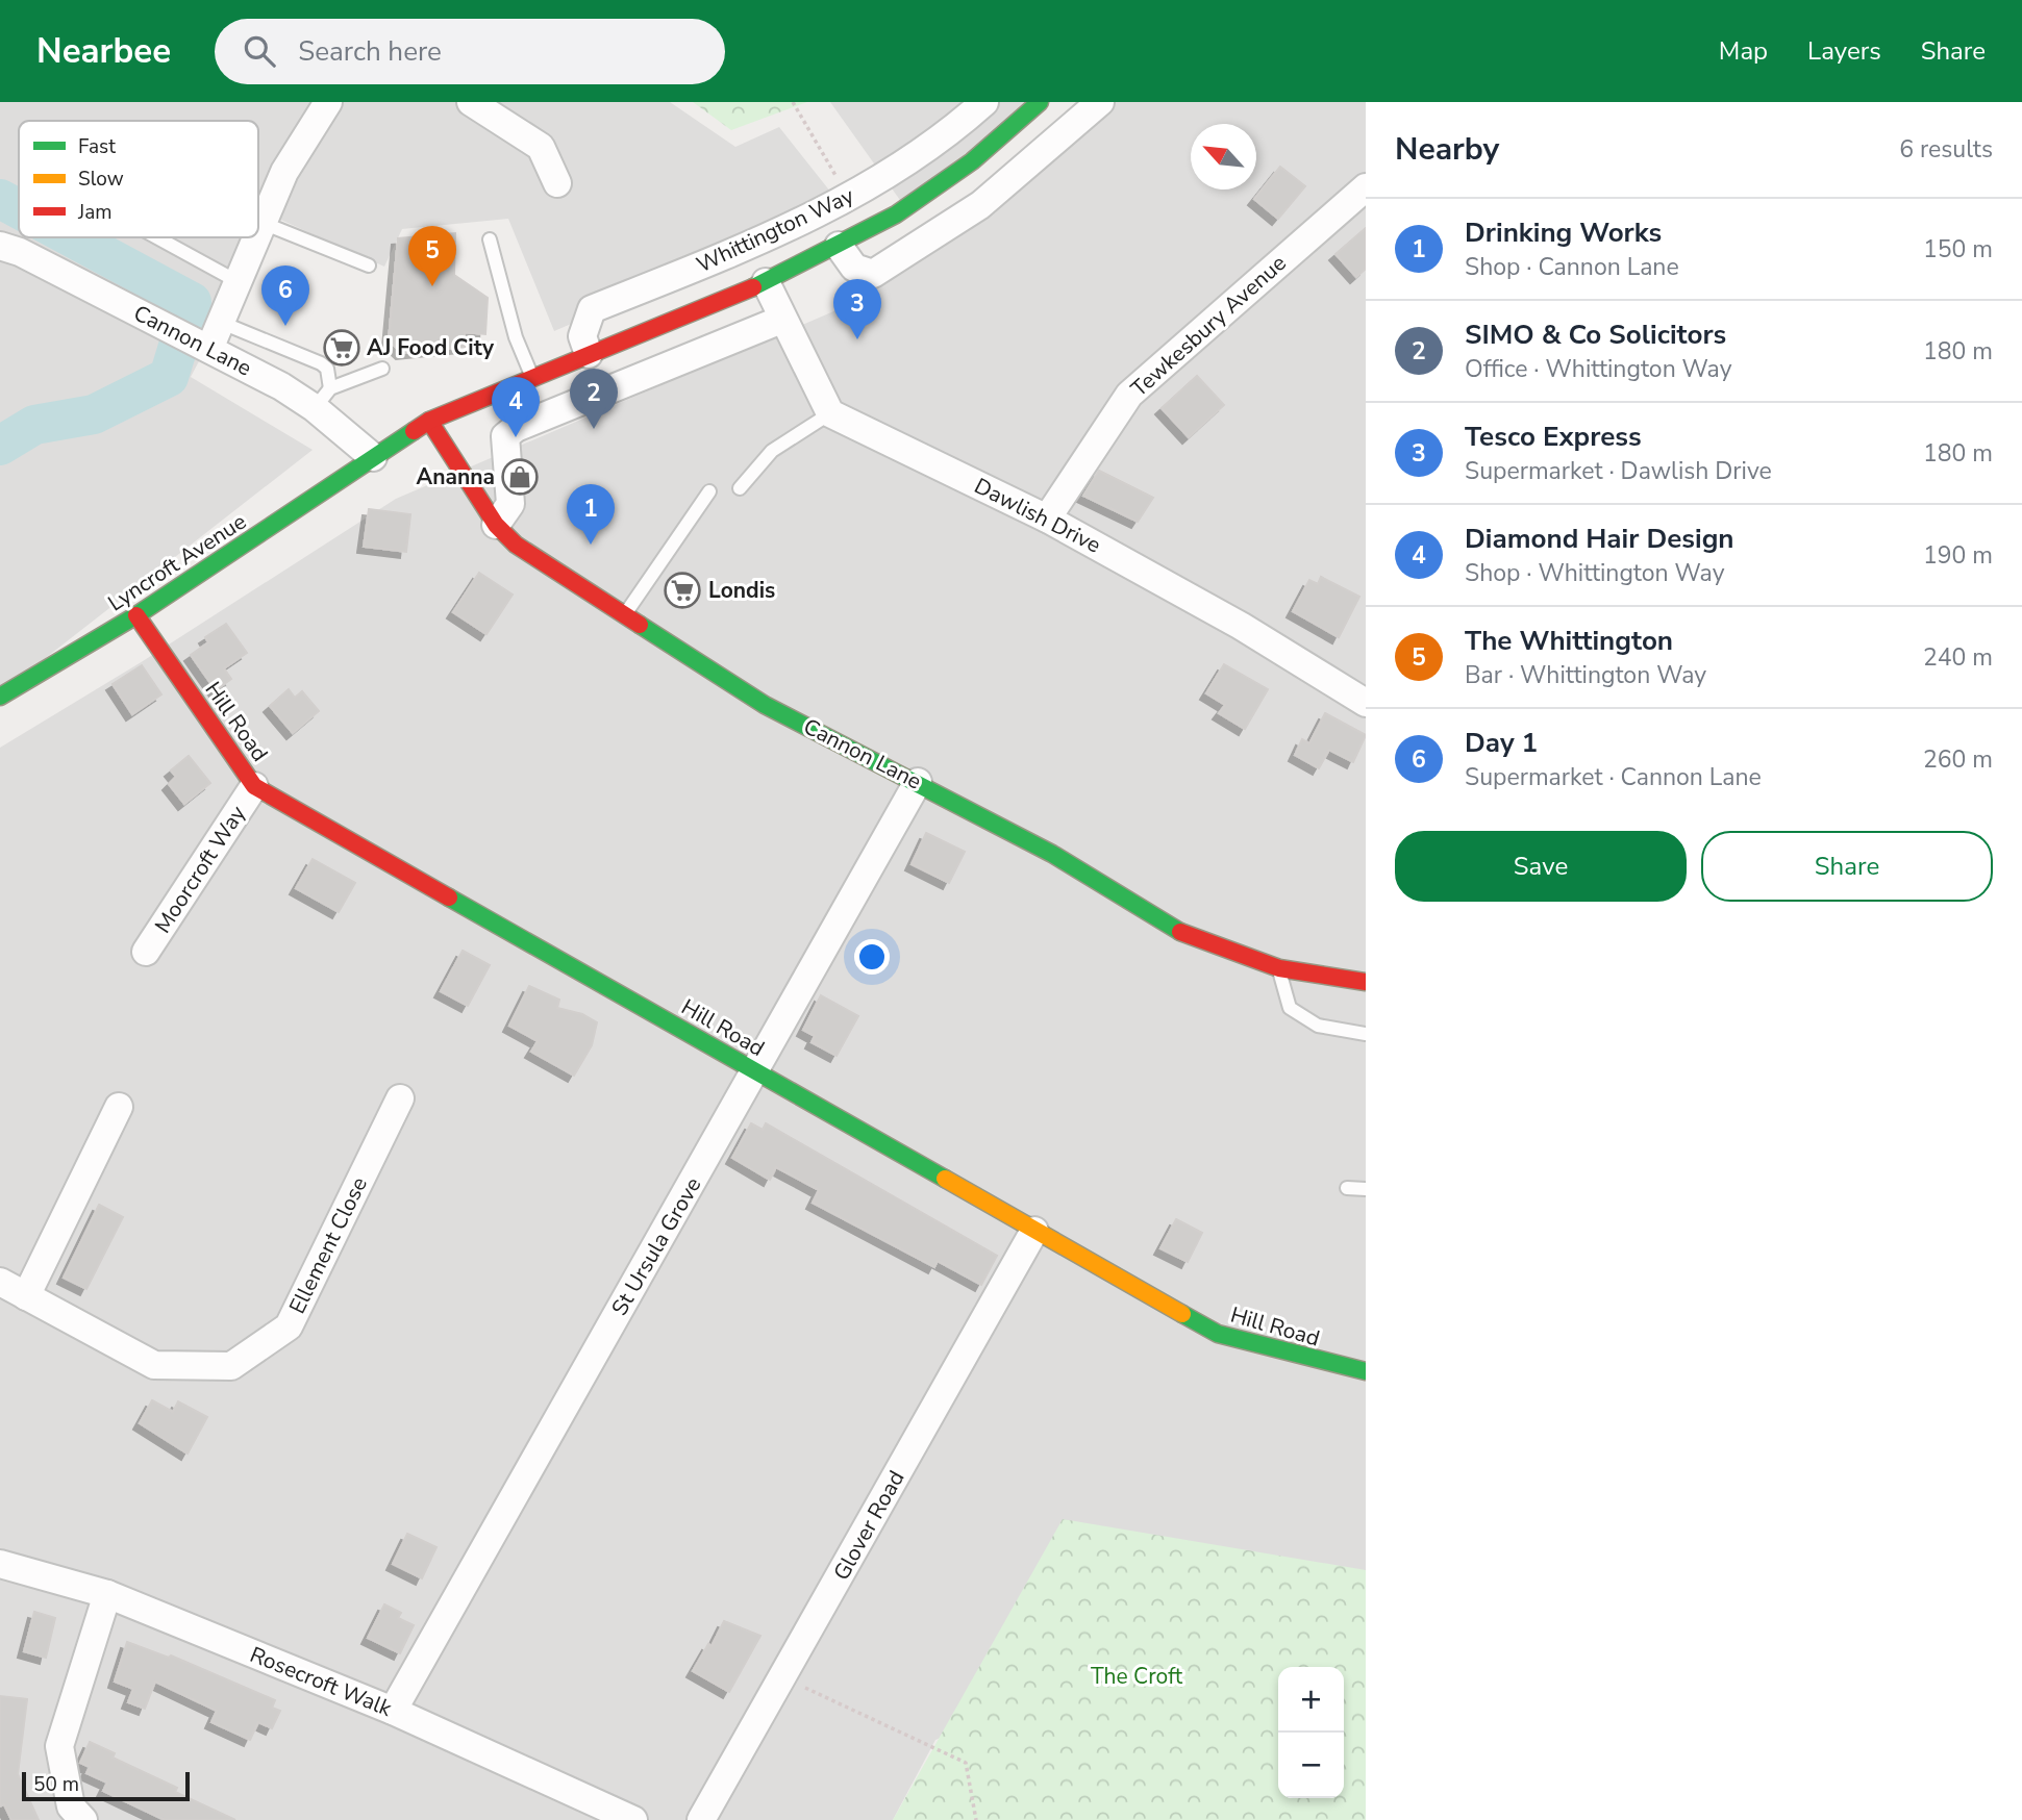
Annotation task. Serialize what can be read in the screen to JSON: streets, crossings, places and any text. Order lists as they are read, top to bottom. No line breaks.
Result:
{"streets":{"street":["Whittington Way","Tewkesbury Avenue","Cannon Lane","Dawlish Drive","Lyncroft Avenue","Hill Road","Moorcroft Way","Ellement Close","St Ursula Grove","Glover Road","Rosecroft Walk"]},"crossings":[["Whittington Way","Cannon Lane"],["Whittington Way","Lyncroft Avenue"],["Tewkesbury Avenue","Dawlish Drive"],["Cannon Lane","Lyncroft Avenue"],["Cannon Lane","St Ursula Grove"],["Lyncroft Avenue","Hill Road"],["Hill Road","Moorcroft Way"],["Hill Road","St Ursula Grove"],["Hill Road","Glover Road"],["St Ursula Grove","Rosecroft Walk"]],"parks":["The Croft"],"places":{"supermarket":["AJ Food City","Londis"],"shop":["Ananna"]},"legend":["Fast","Slow","Jam"],"scale_bar":"50 m","north":"top left","page":{"header":"Nearbee","search":"Search here","nav":["Map","Layers","Share"],"heading":["Nearby","6 results"],"list":[{"mark":"1","name":"Drinking Works","note":"Shop · Cannon Lane","value":"150 m"},{"mark":"2","name":"SIMO & Co Solicitors","note":"Office · Whittington Way","value":"180 m"},{"mark":"3","name":"Tesco Express","note":"Supermarket · Dawlish Drive","value":"180 m"},{"mark":"4","name":"Diamond Hair Design","note":"Shop · Whittington Way","value":"190 m"},{"mark":"5","name":"The Whittington","note":"Bar · Whittington Way","value":"240 m"},{"mark":"6","name":"Day 1","note":"Supermarket · Cannon Lane","value":"260 m"}],"pins":["5","6","3","2","4","1"],"buttons":["Save","Share"],"map_buttons":["+","−"],"scale":"50 m"}}
